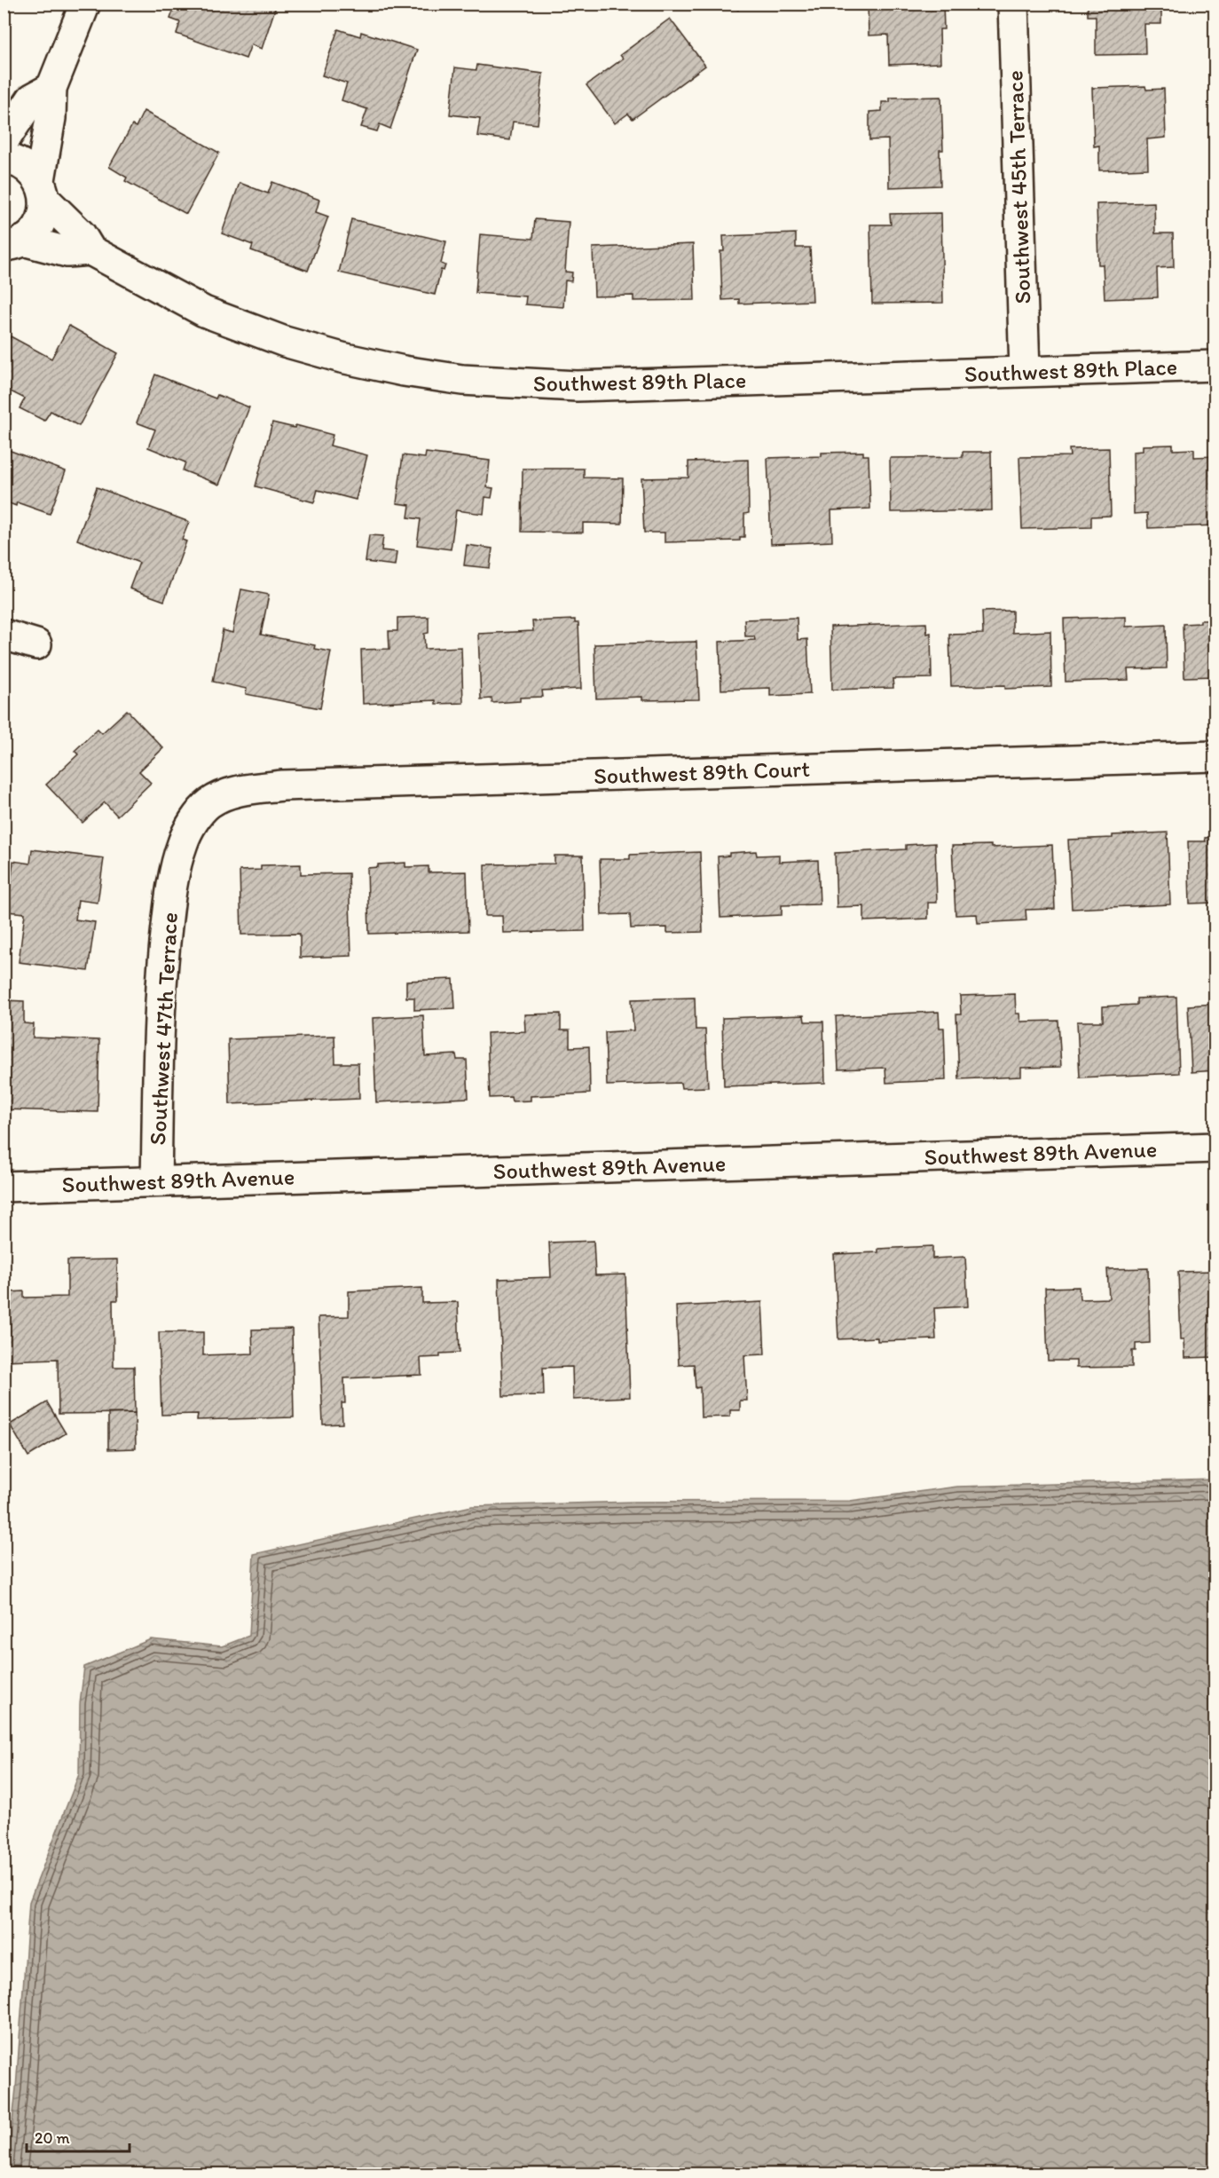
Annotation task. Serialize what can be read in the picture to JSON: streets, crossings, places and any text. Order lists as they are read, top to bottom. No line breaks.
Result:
{"streets":{"street":["Southwest 45th Terrace","Southwest 89th Place","Southwest 89th Court","Southwest 47th Terrace","Southwest 89th Avenue"]},"crossings":[["Southwest 45th Terrace","Southwest 89th Place"],["Southwest 89th Court","Southwest 47th Terrace"],["Southwest 47th Terrace","Southwest 89th Avenue"]],"scale_bar":"20 m"}
